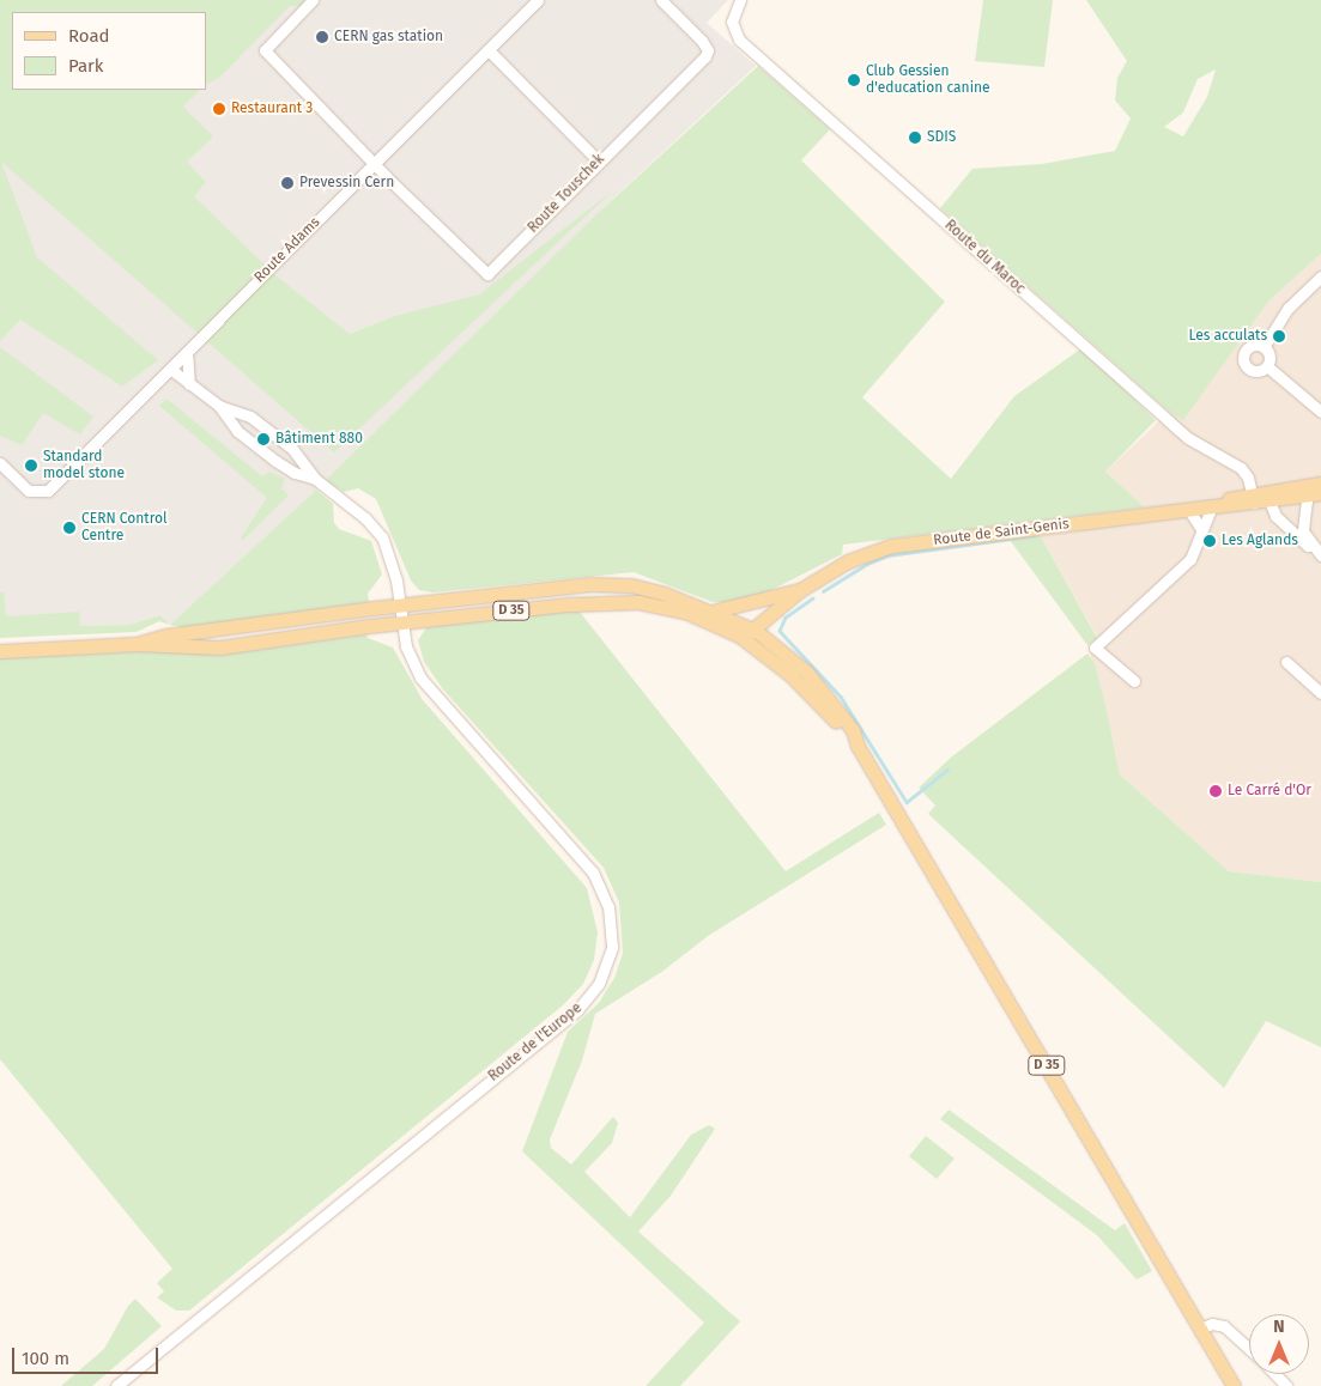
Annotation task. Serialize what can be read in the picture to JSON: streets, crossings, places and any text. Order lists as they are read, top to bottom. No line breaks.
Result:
{"streets":{"main road":["Route de Saint-Genis","D 35"],"street":["Route Touschek","Route Adams","Route du Maroc","Route de l'Europe"]},"crossings":[["Route Touschek","Route Adams"],["Route du Maroc","Route de Saint-Genis"],["Route de Saint-Genis","D 35"],["D 35","Route de l'Europe"]],"places":["CERN gas station","Club Gessien d'education canine","Restaurant 3","SDIS","Prevessin Cern","Les acculats","Bâtiment 880","Standard model stone","CERN Control Centre","Les Aglands","Le Carré d'Or"],"legend":["Road","Park"],"scale_bar":"100 m","north":"top"}
